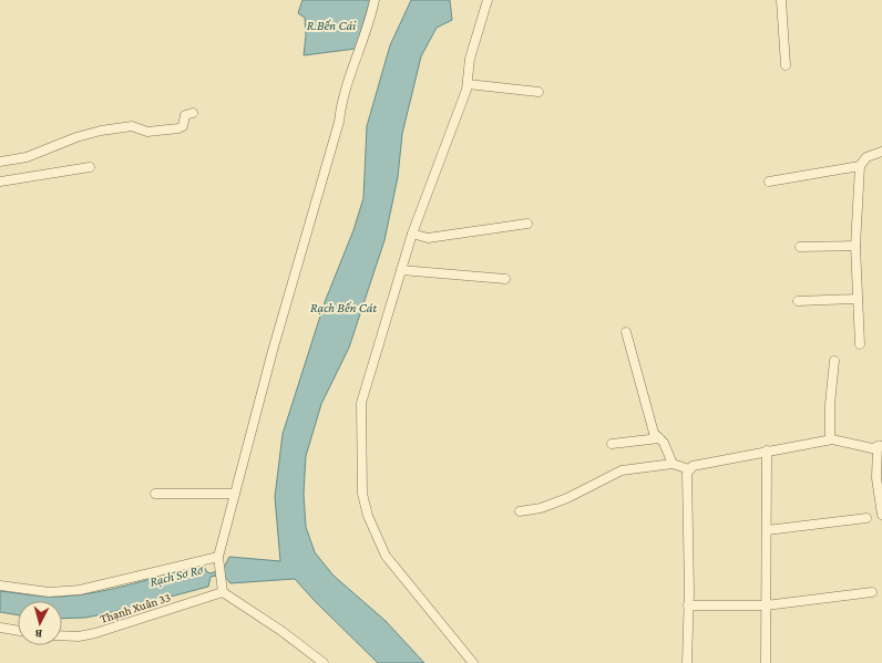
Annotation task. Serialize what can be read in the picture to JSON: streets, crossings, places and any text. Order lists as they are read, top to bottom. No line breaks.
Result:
{"streets":{"street":["Thạnh Xuân 33"]},"water":["R.Bến Cái","Rạch Bến Cát","Rạch Sơ Rơ"],"north":"bottom"}
